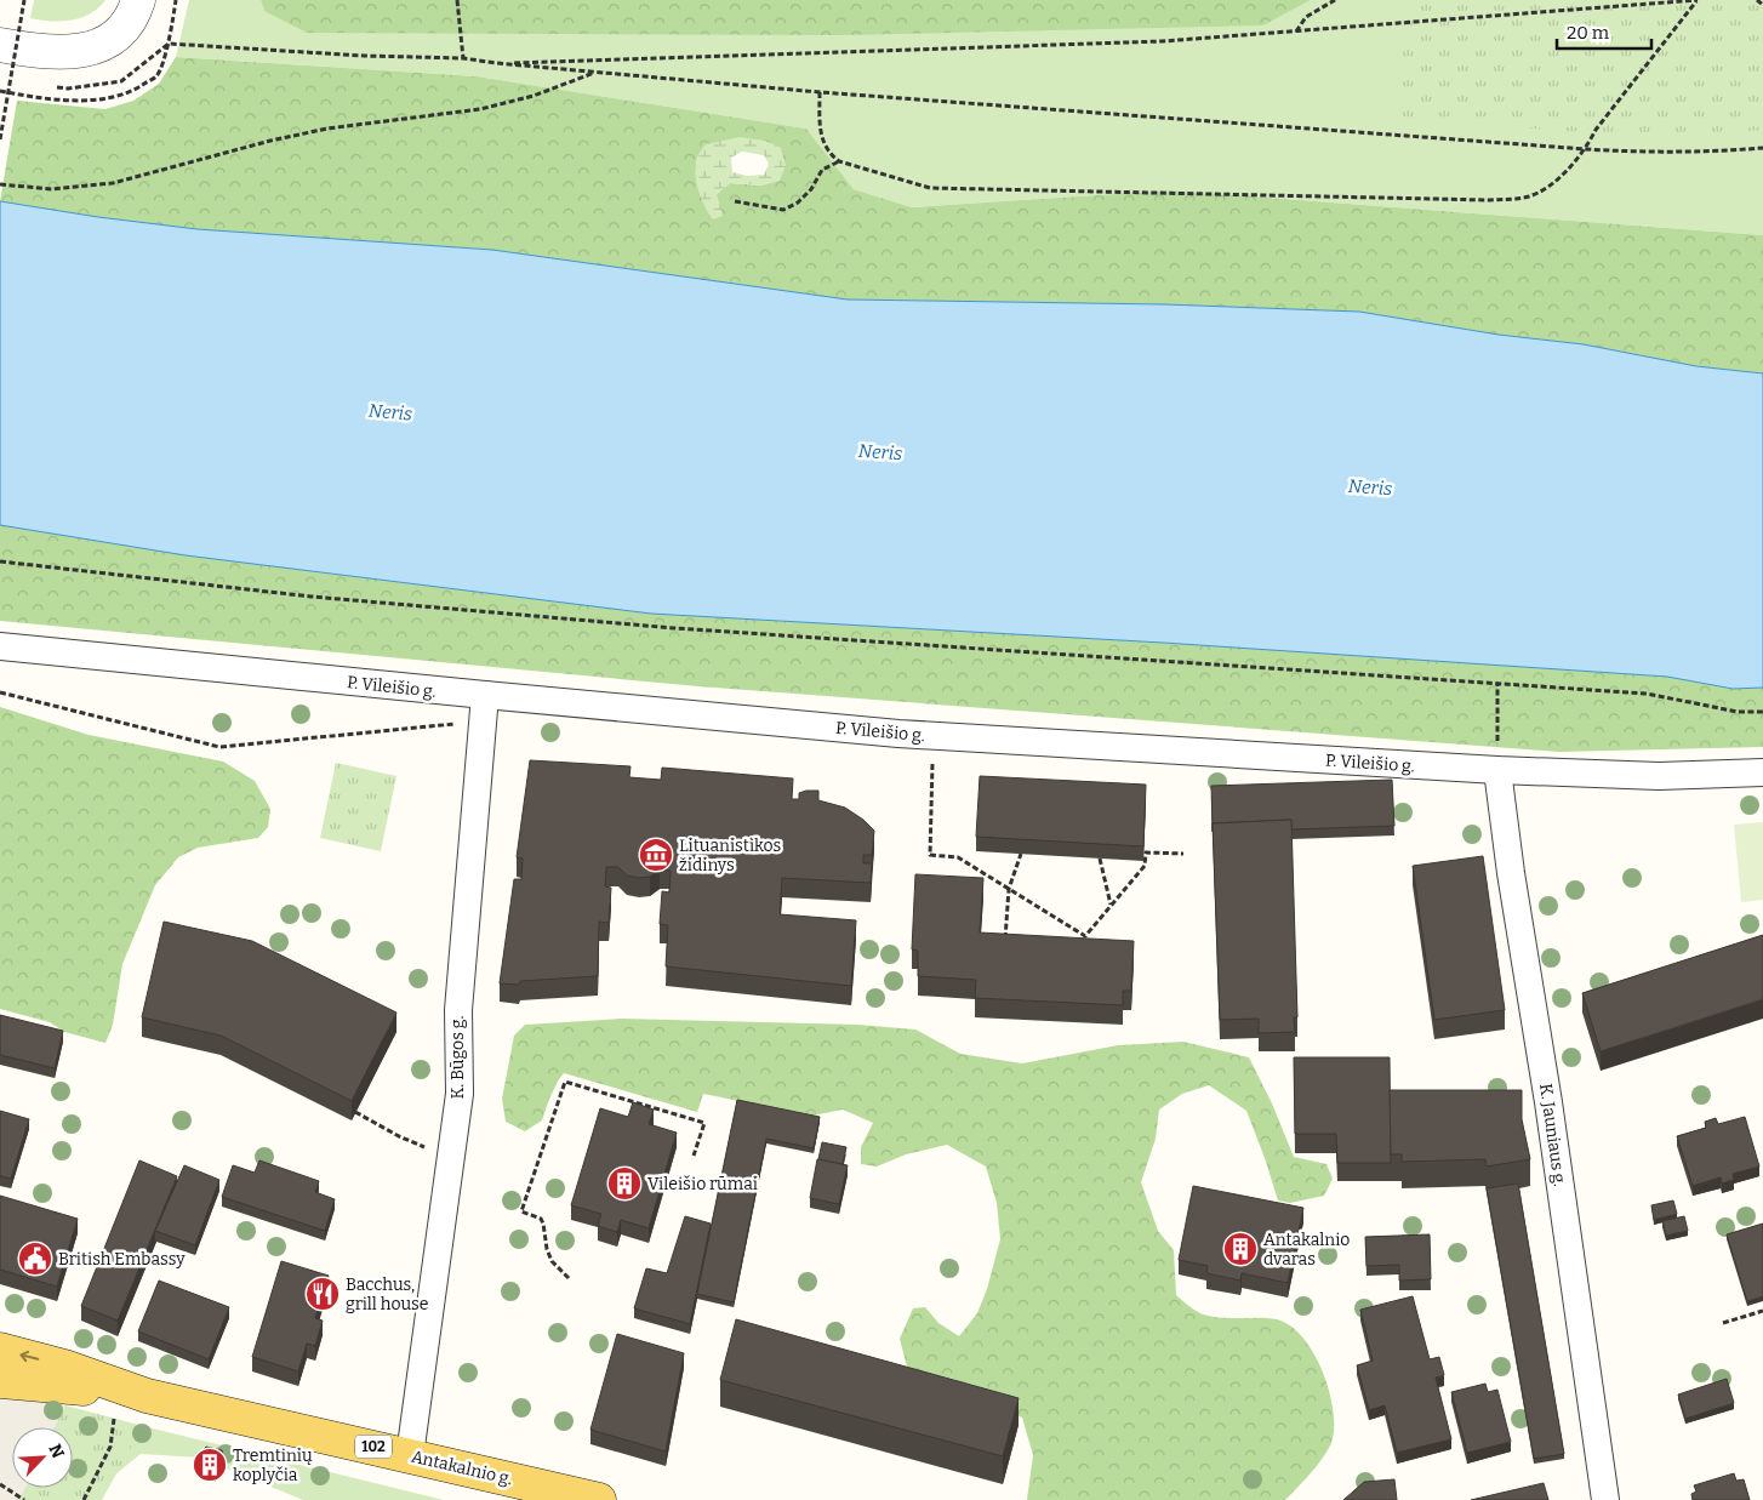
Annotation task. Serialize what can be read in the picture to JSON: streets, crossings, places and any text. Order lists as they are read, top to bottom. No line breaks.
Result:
{"streets":{"main road":["102","Antakalnio g."],"street":["P. Vileišio g.","K. Būgos g.","K. Jauniaus g."]},"crossings":[["P. Vileišio g.","K. Būgos g."],["P. Vileišio g.","K. Jauniaus g."],["K. Būgos g.","Antakalnio g."]],"water":["Neris"],"places":{"museum":["Lituanistikos židinys"],"building":["Vileišio rūmai","Antakalnio dvaras","Tremtinių koplyčia"],"public building":["British Embassy"],"restaurant":["Bacchus, grill house"]},"scale_bar":"20 m","north":"top right"}
